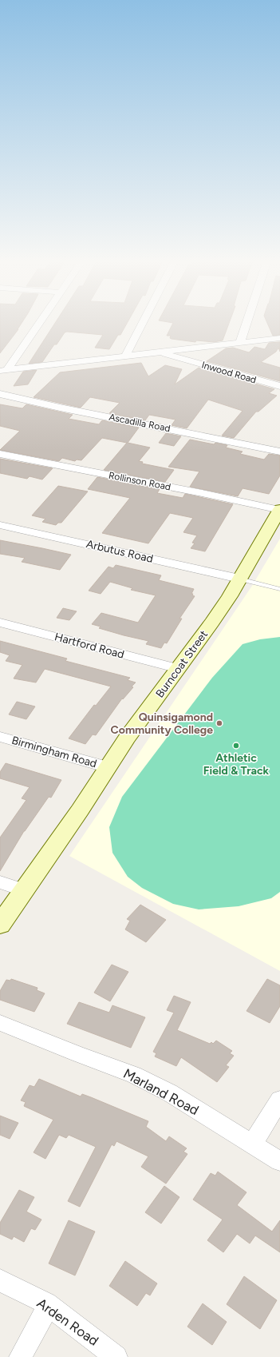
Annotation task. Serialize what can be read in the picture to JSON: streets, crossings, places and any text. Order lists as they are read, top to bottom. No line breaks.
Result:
{"streets":{"main road":["Burncoat Street"],"street":["Inwood Road","Ascadilla Road","Rollinson Road","Arbutus Road","Hartford Road","Birmingham Road","Marland Road","Arden Road"]},"crossings":[["Rollinson Road","Burncoat Street"],["Arbutus Road","Burncoat Street"],["Hartford Road","Burncoat Street"],["Burncoat Street","Birmingham Road"]],"places":["Quinsigamond Community College","Athletic Field & Track"]}
